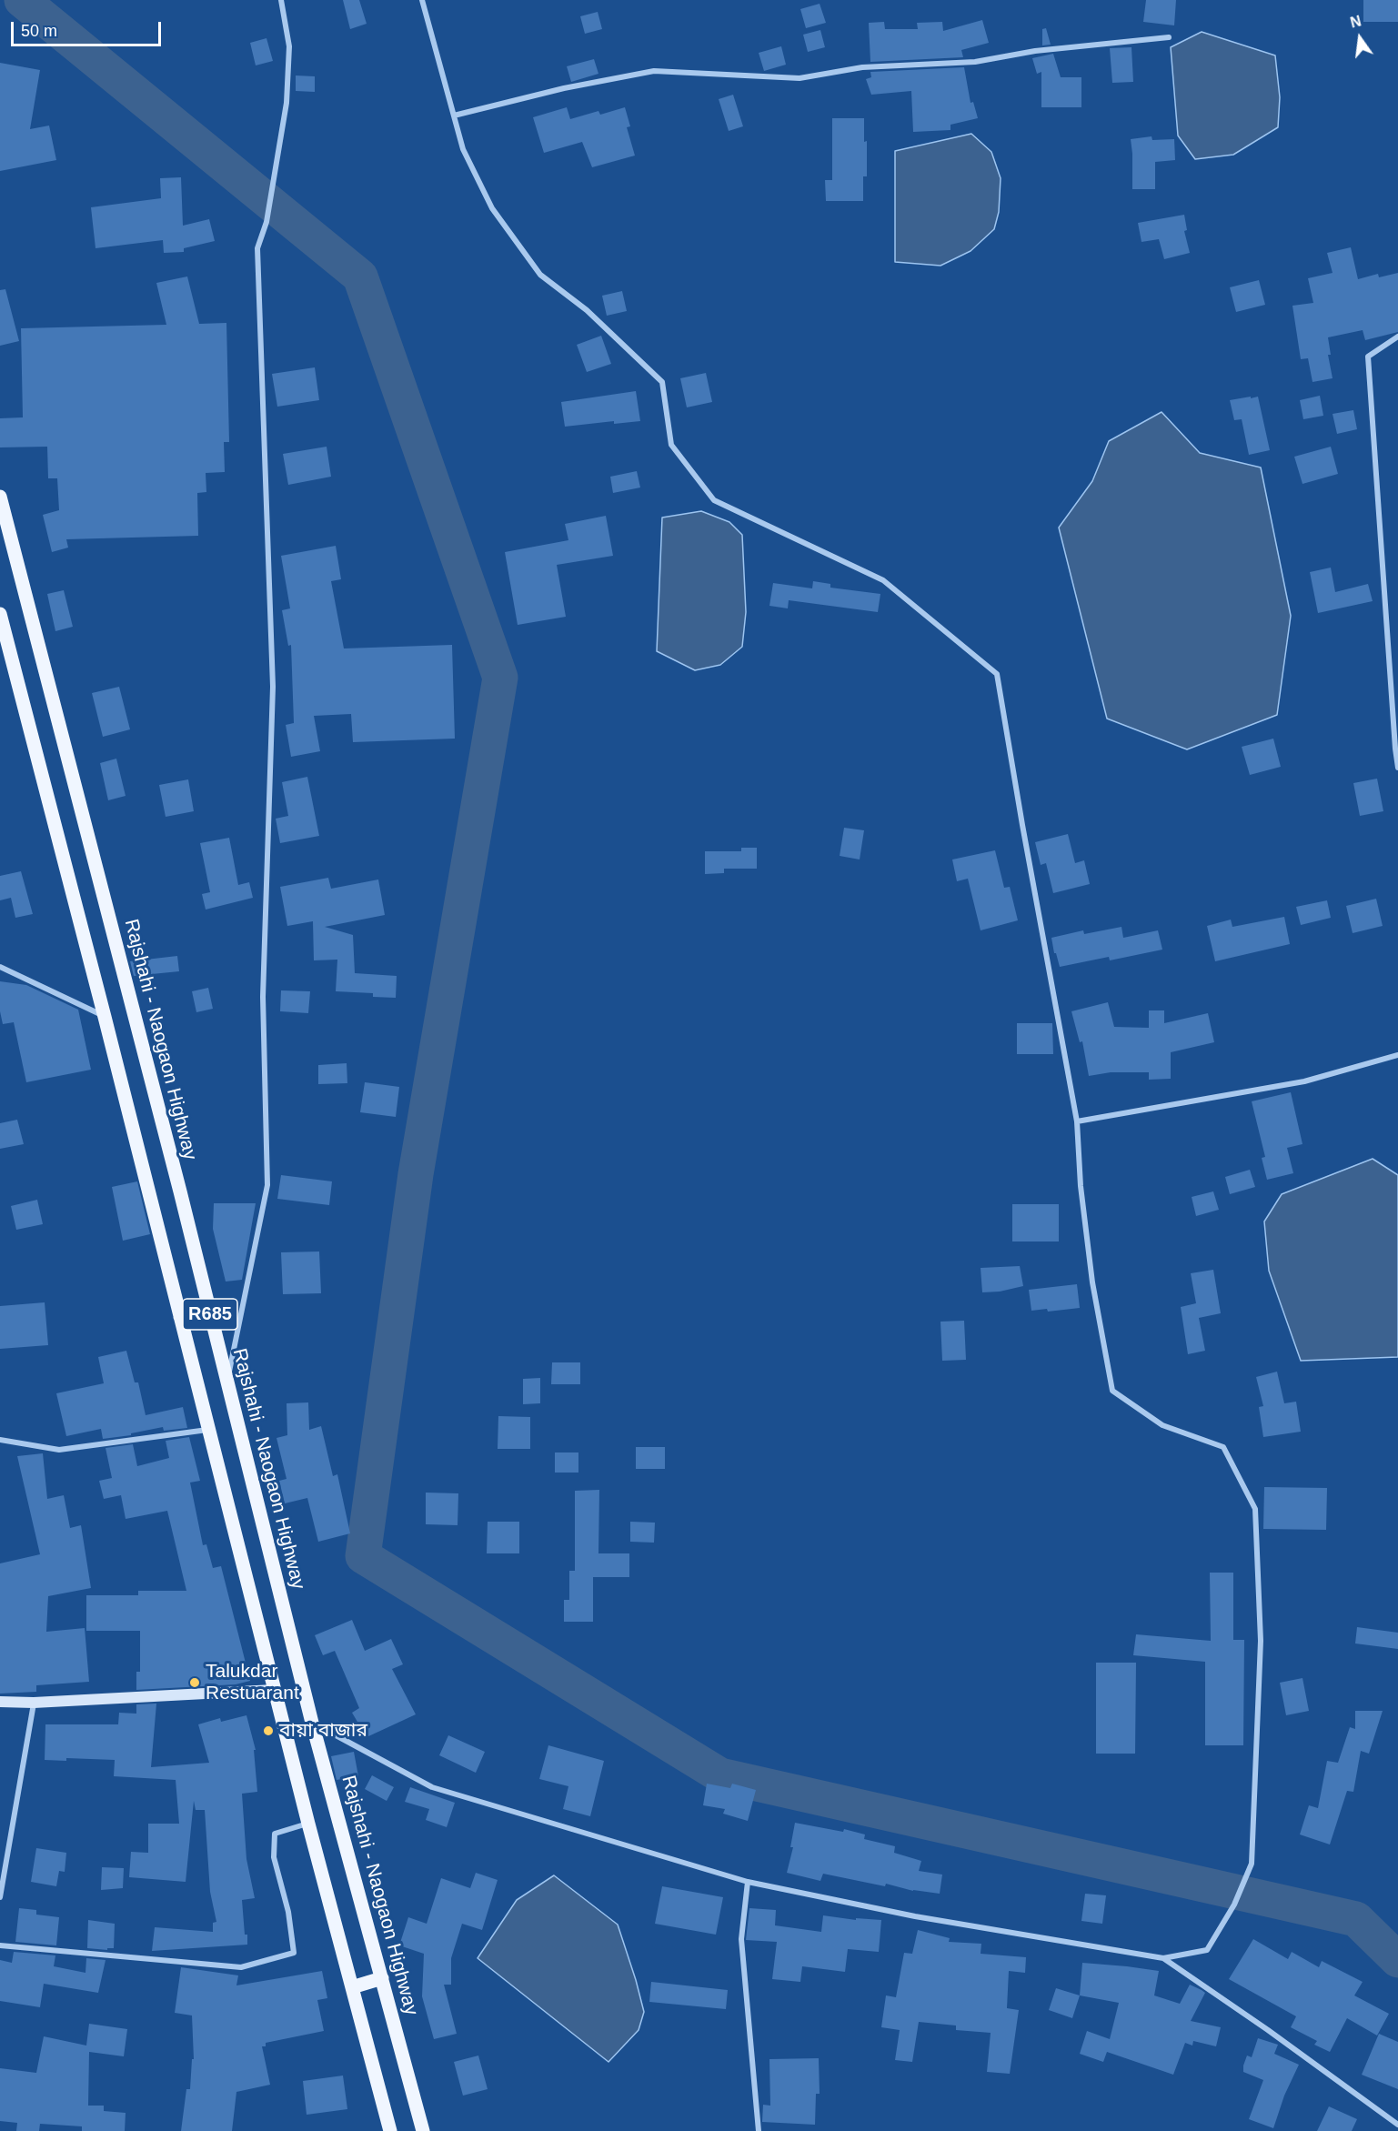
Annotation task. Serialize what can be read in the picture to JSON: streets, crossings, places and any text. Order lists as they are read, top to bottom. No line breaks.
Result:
{"streets":{"main road":["Rajshahi - Naogaon Highway","R685"]},"places":["Talukdar Restuarant","বায়া বাজার"],"scale_bar":"50 m","north":"top"}
